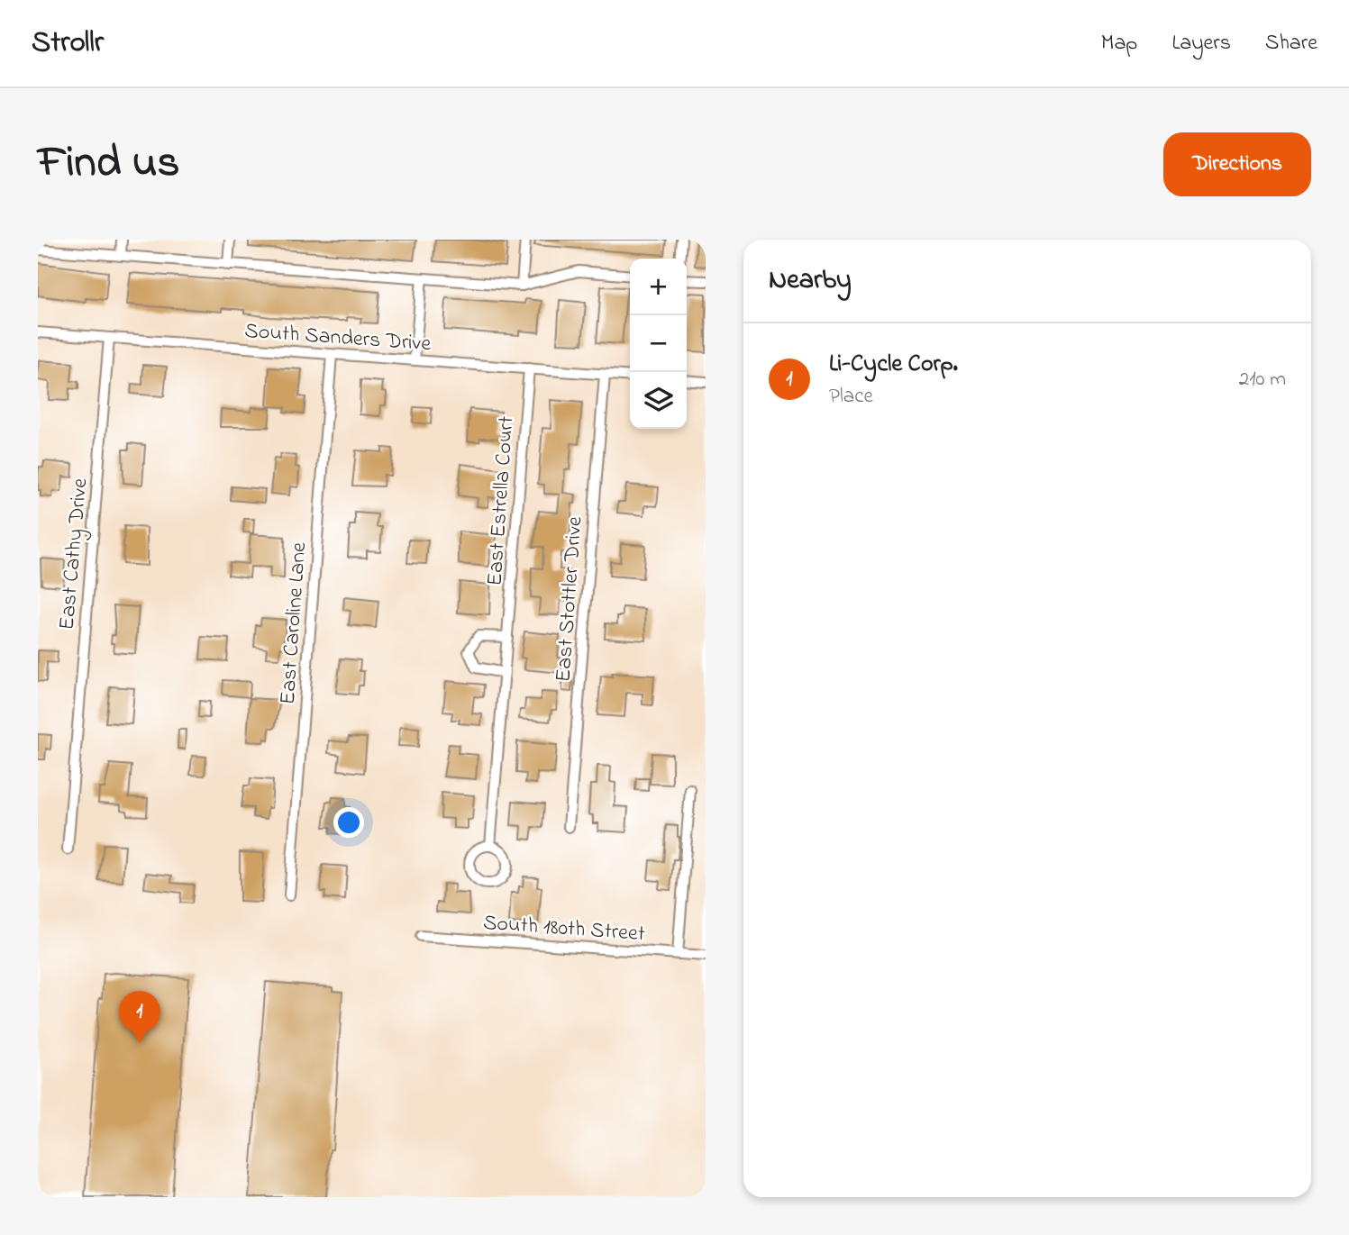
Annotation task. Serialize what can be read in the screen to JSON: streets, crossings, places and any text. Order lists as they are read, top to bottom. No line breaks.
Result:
{"streets":{"street":["South Sanders Drive","East Estrella Court","East Cathy Drive","East Stottler Drive","East Caroline Lane","South 180th Street"]},"crossings":[["South Sanders Drive","East Estrella Court"],["South Sanders Drive","East Cathy Drive"],["South Sanders Drive","East Stottler Drive"],["South Sanders Drive","East Caroline Lane"]],"page":{"header":"Strollr","nav":["Map","Layers","Share"],"title":"Find us","buttons":"Directions","heading":"Nearby","map_buttons":["+","−"],"list":[{"mark":"1","name":"Li-Cycle Corp.","note":"Place","value":"210 m"}],"pins":"1"}}
